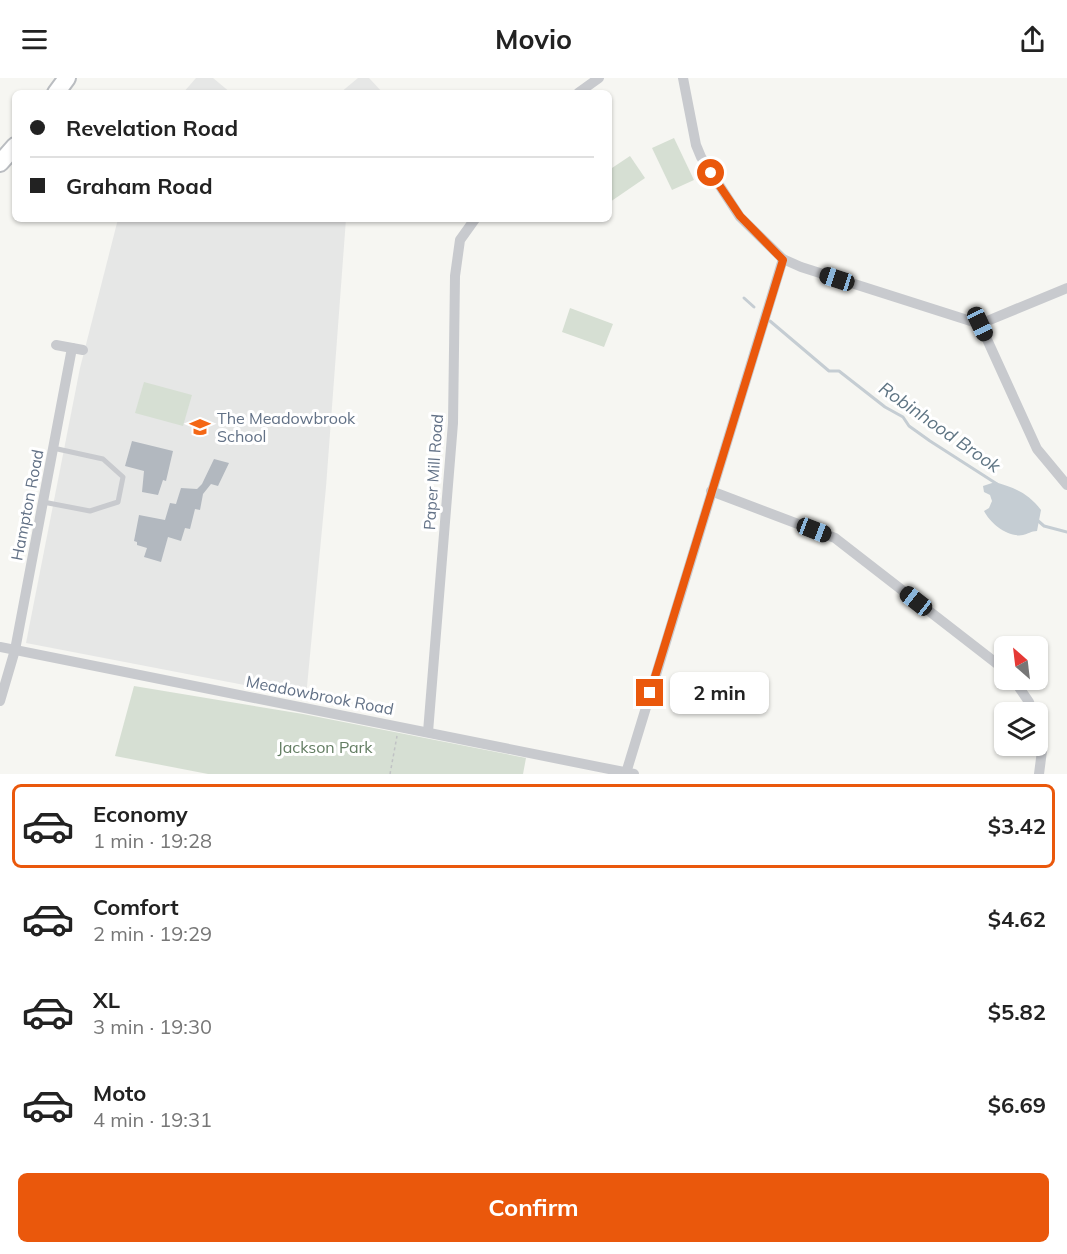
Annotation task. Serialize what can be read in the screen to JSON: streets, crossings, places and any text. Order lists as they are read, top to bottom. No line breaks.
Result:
{"streets":{"street":["Paper Mill Road","Hampton Road","Meadowbrook Road"]},"crossings":[["Paper Mill Road","Meadowbrook Road"],["Hampton Road","Meadowbrook Road"]],"water":["Robinhood Brook"],"parks":["Jackson Park"],"places":{"school or university":["The Meadowbrook School"]},"north":"top left","page":{"header":"Movio","banner":["Revelation Road","Graham Road"],"bubble":"2 min","list":[{"name":"Economy","note":"1 min · 19:28","value":"$3.42"},{"name":"Comfort","note":"2 min · 19:29","value":"$4.62"},{"name":"XL","note":"3 min · 19:30","value":"$5.82"},{"name":"Moto","note":"4 min · 19:31","value":"$6.69"}],"buttons":"Confirm"}}
